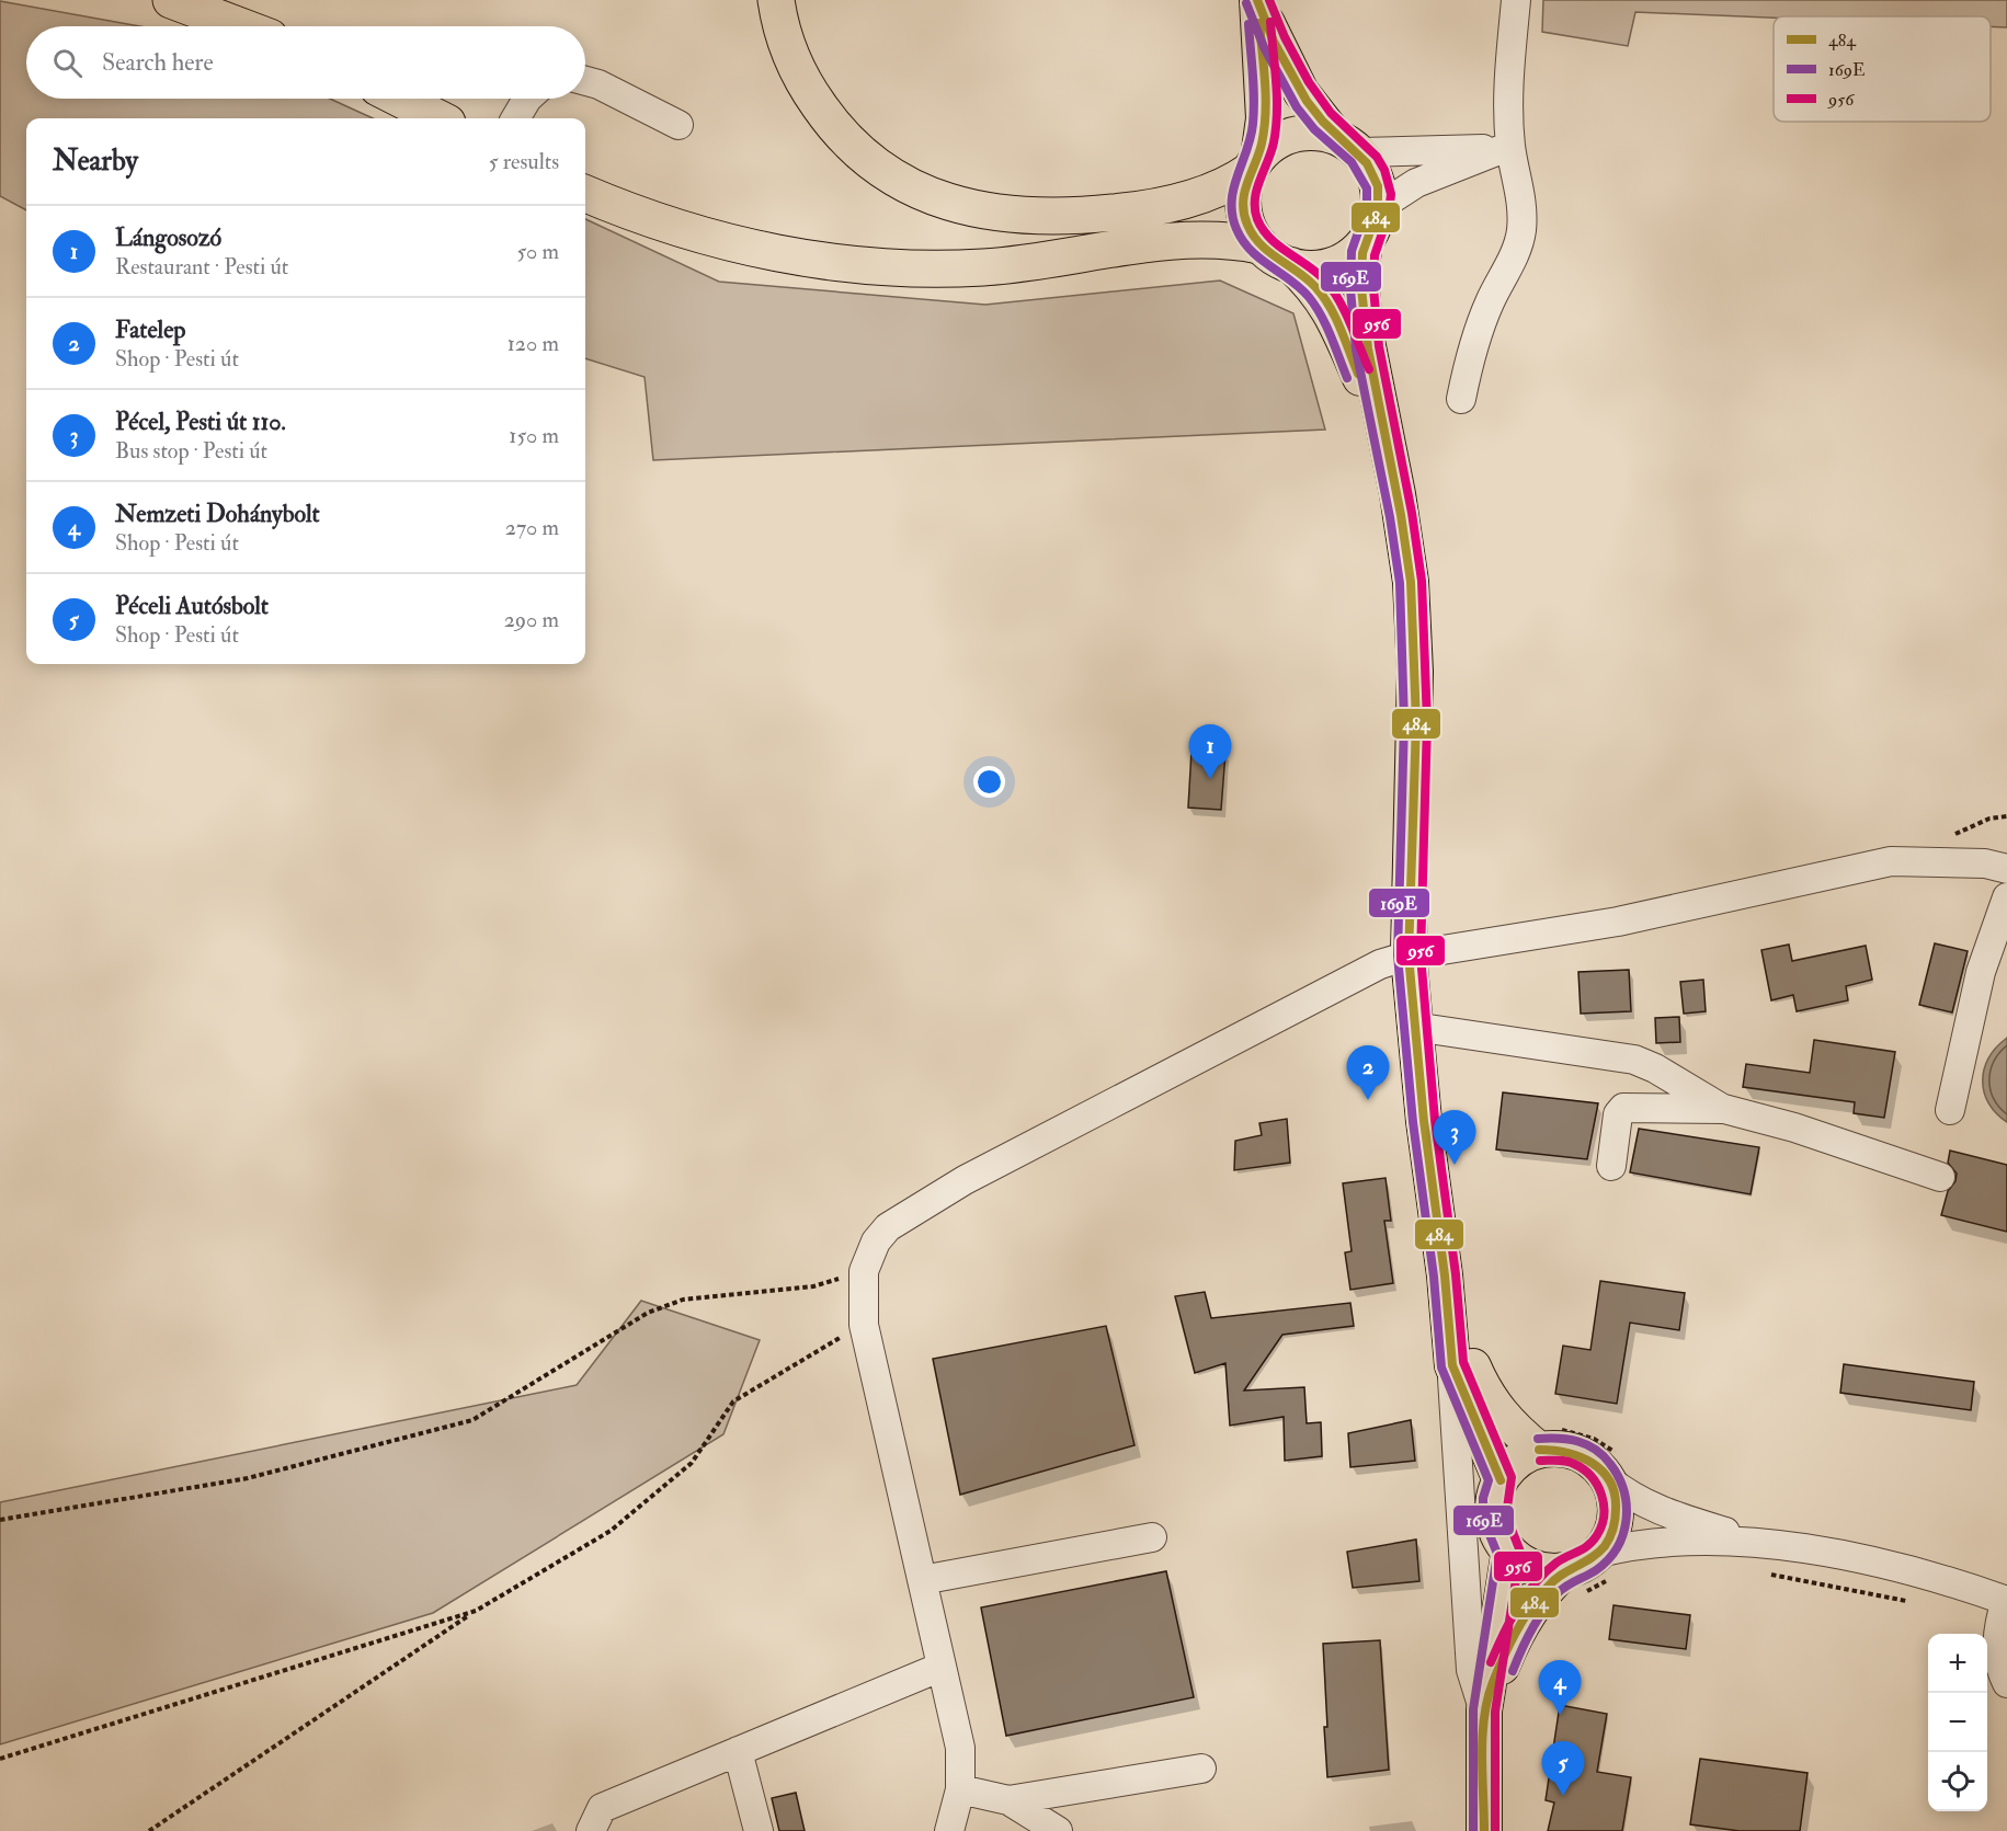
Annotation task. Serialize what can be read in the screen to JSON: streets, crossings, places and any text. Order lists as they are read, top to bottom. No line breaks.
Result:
{"lines":["transit line 484","transit line 956","transit line 169E"],"legend":["484","169E","956"],"page":{"search":"Search here","heading":["Nearby","5 results"],"list":[{"mark":"1","name":"Lángosozó","note":"Restaurant · Pesti út","value":"50 m"},{"mark":"2","name":"Fatelep","note":"Shop · Pesti út","value":"120 m"},{"mark":"3","name":"Pécel, Pesti út 110.","note":"Bus stop · Pesti út","value":"150 m"},{"mark":"4","name":"Nemzeti Dohánybolt","note":"Shop · Pesti út","value":"270 m"},{"mark":"5","name":"Péceli Autósbolt","note":"Shop · Pesti út","value":"290 m"}],"pins":["1","2","3","4","5"],"map_buttons":["+","−"]}}
